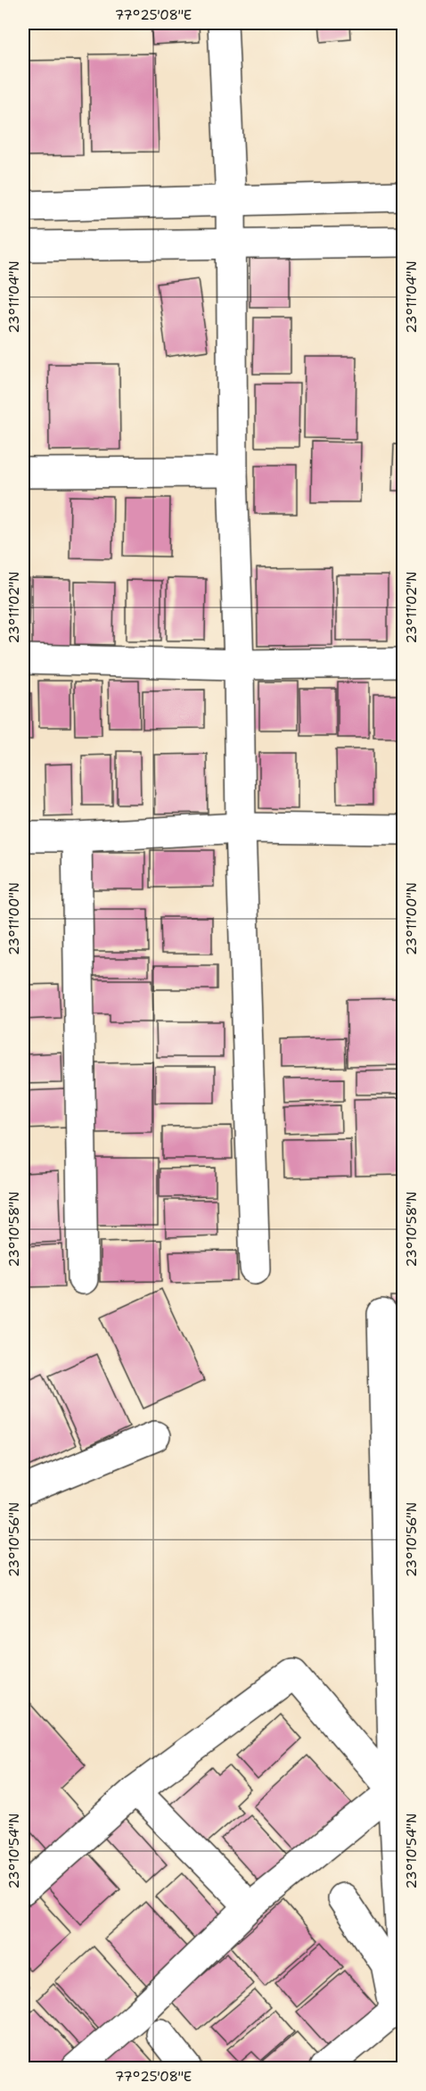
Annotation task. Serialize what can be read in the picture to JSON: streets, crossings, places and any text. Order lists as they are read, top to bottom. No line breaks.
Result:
{"coordinates":["77°25'08\"E","23°11'04\"N","23°11'02\"N","23°11'00\"N","23°10'58\"N","23°10'56\"N","23°10'54\"N"]}
